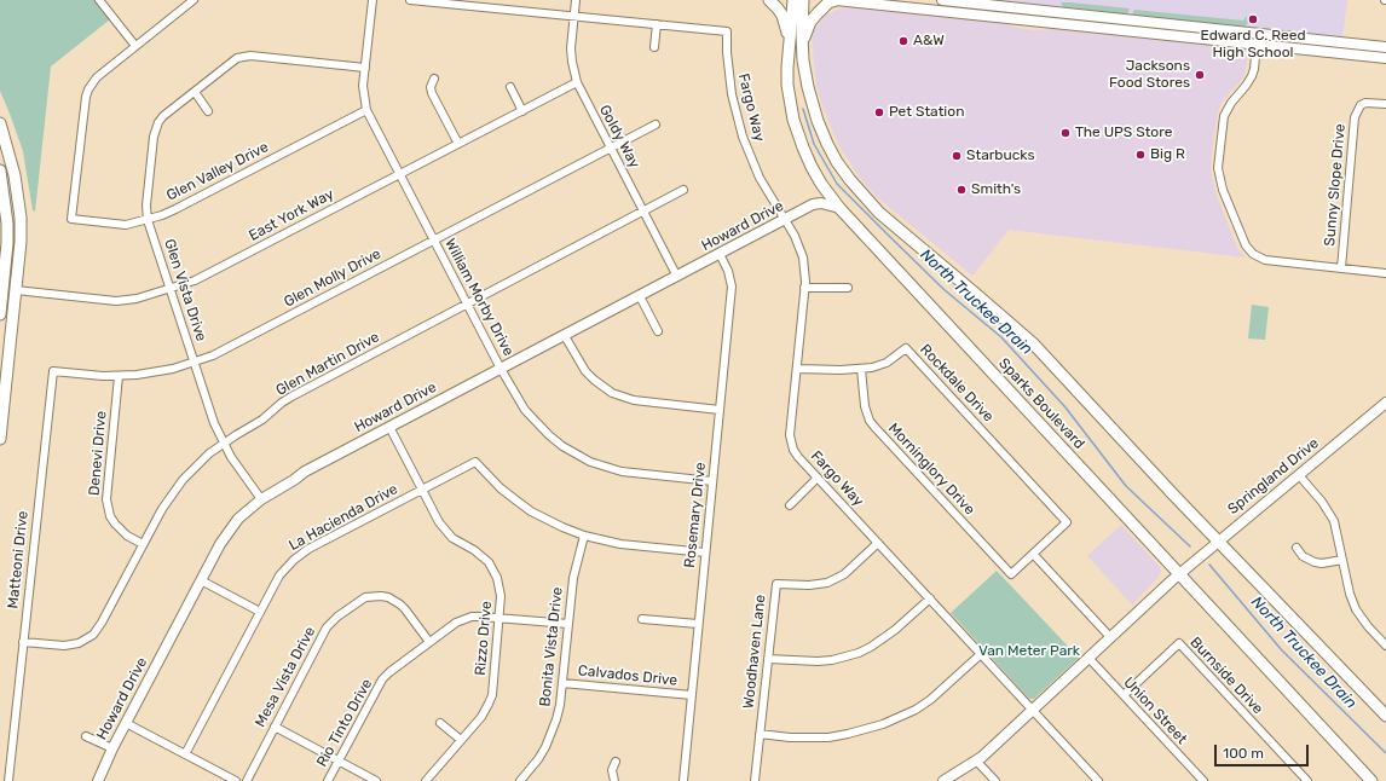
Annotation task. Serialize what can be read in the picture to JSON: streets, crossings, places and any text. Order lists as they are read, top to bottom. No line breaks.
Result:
{"streets":{"main road":["Sparks Boulevard"],"street":["Fargo Way","Goldy Way","Glen Valley Drive","Sunny Slope Drive","East York Way","Howard Drive","Glen Molly Drive","Glen Vista Drive","William Morby Drive","Glen Martin Drive","Rockdale Drive","Denevi Drive","Morninglory Drive","Springland Drive","Rosemary Drive","La Hacienda Drive","Matteoni Drive","Rizzo Drive","Bonita Vista Drive","Woodhaven Lane","Calvados Drive","Burnside Drive","Mesa Vista Drive","Union Street","Rio Tinto Drive"]},"crossings":[["Fargo Way","Howard Drive"],["Fargo Way","Rockdale Drive"],["Fargo Way","Springland Drive"],["Fargo Way","Woodhaven Lane"],["Goldy Way","East York Way"],["Goldy Way","Howard Drive"],["Goldy Way","Glen Molly Drive"],["Goldy Way","Glen Martin Drive"],["Glen Valley Drive","Glen Vista Drive"],["Glen Valley Drive","William Morby Drive"],["East York Way","Glen Vista Drive"],["East York Way","William Morby Drive"],["Howard Drive","Glen Vista Drive"],["Howard Drive","William Morby Drive"],["Howard Drive","Sparks Boulevard"],["Howard Drive","Rosemary Drive"],["Howard Drive","Rizzo Drive"],["Glen Molly Drive","Glen Vista Drive"],["Glen Molly Drive","William Morby Drive"],["Glen Molly Drive","Denevi Drive"],["Glen Molly Drive","Matteoni Drive"],["Glen Vista Drive","William Morby Drive"],["Glen Vista Drive","Glen Martin Drive"],["William Morby Drive","Glen Martin Drive"],["William Morby Drive","Rosemary Drive"],["Glen Martin Drive","Denevi Drive"],["Glen Martin Drive","Matteoni Drive"],["Rockdale Drive","Morninglory Drive"],["Sparks Boulevard","Springland Drive"],["Springland Drive","Union Street"],["Rosemary Drive","Calvados Drive"],["La Hacienda Drive","Rizzo Drive"],["La Hacienda Drive","Bonita Vista Drive"],["Rizzo Drive","Rio Tinto Drive"],["Bonita Vista Drive","Calvados Drive"],["Bonita Vista Drive","Rio Tinto Drive"],["Burnside Drive","Union Street"],["Mesa Vista Drive","Rio Tinto Drive"]],"water":["North Truckee Drain"],"parks":["Van Meter Park"],"places":["Edward C. Reed High School","A&W","Jacksons Food Stores","Pet Station","The UPS Store","Big R","Starbucks","Smith's"],"scale_bar":"100 m"}
